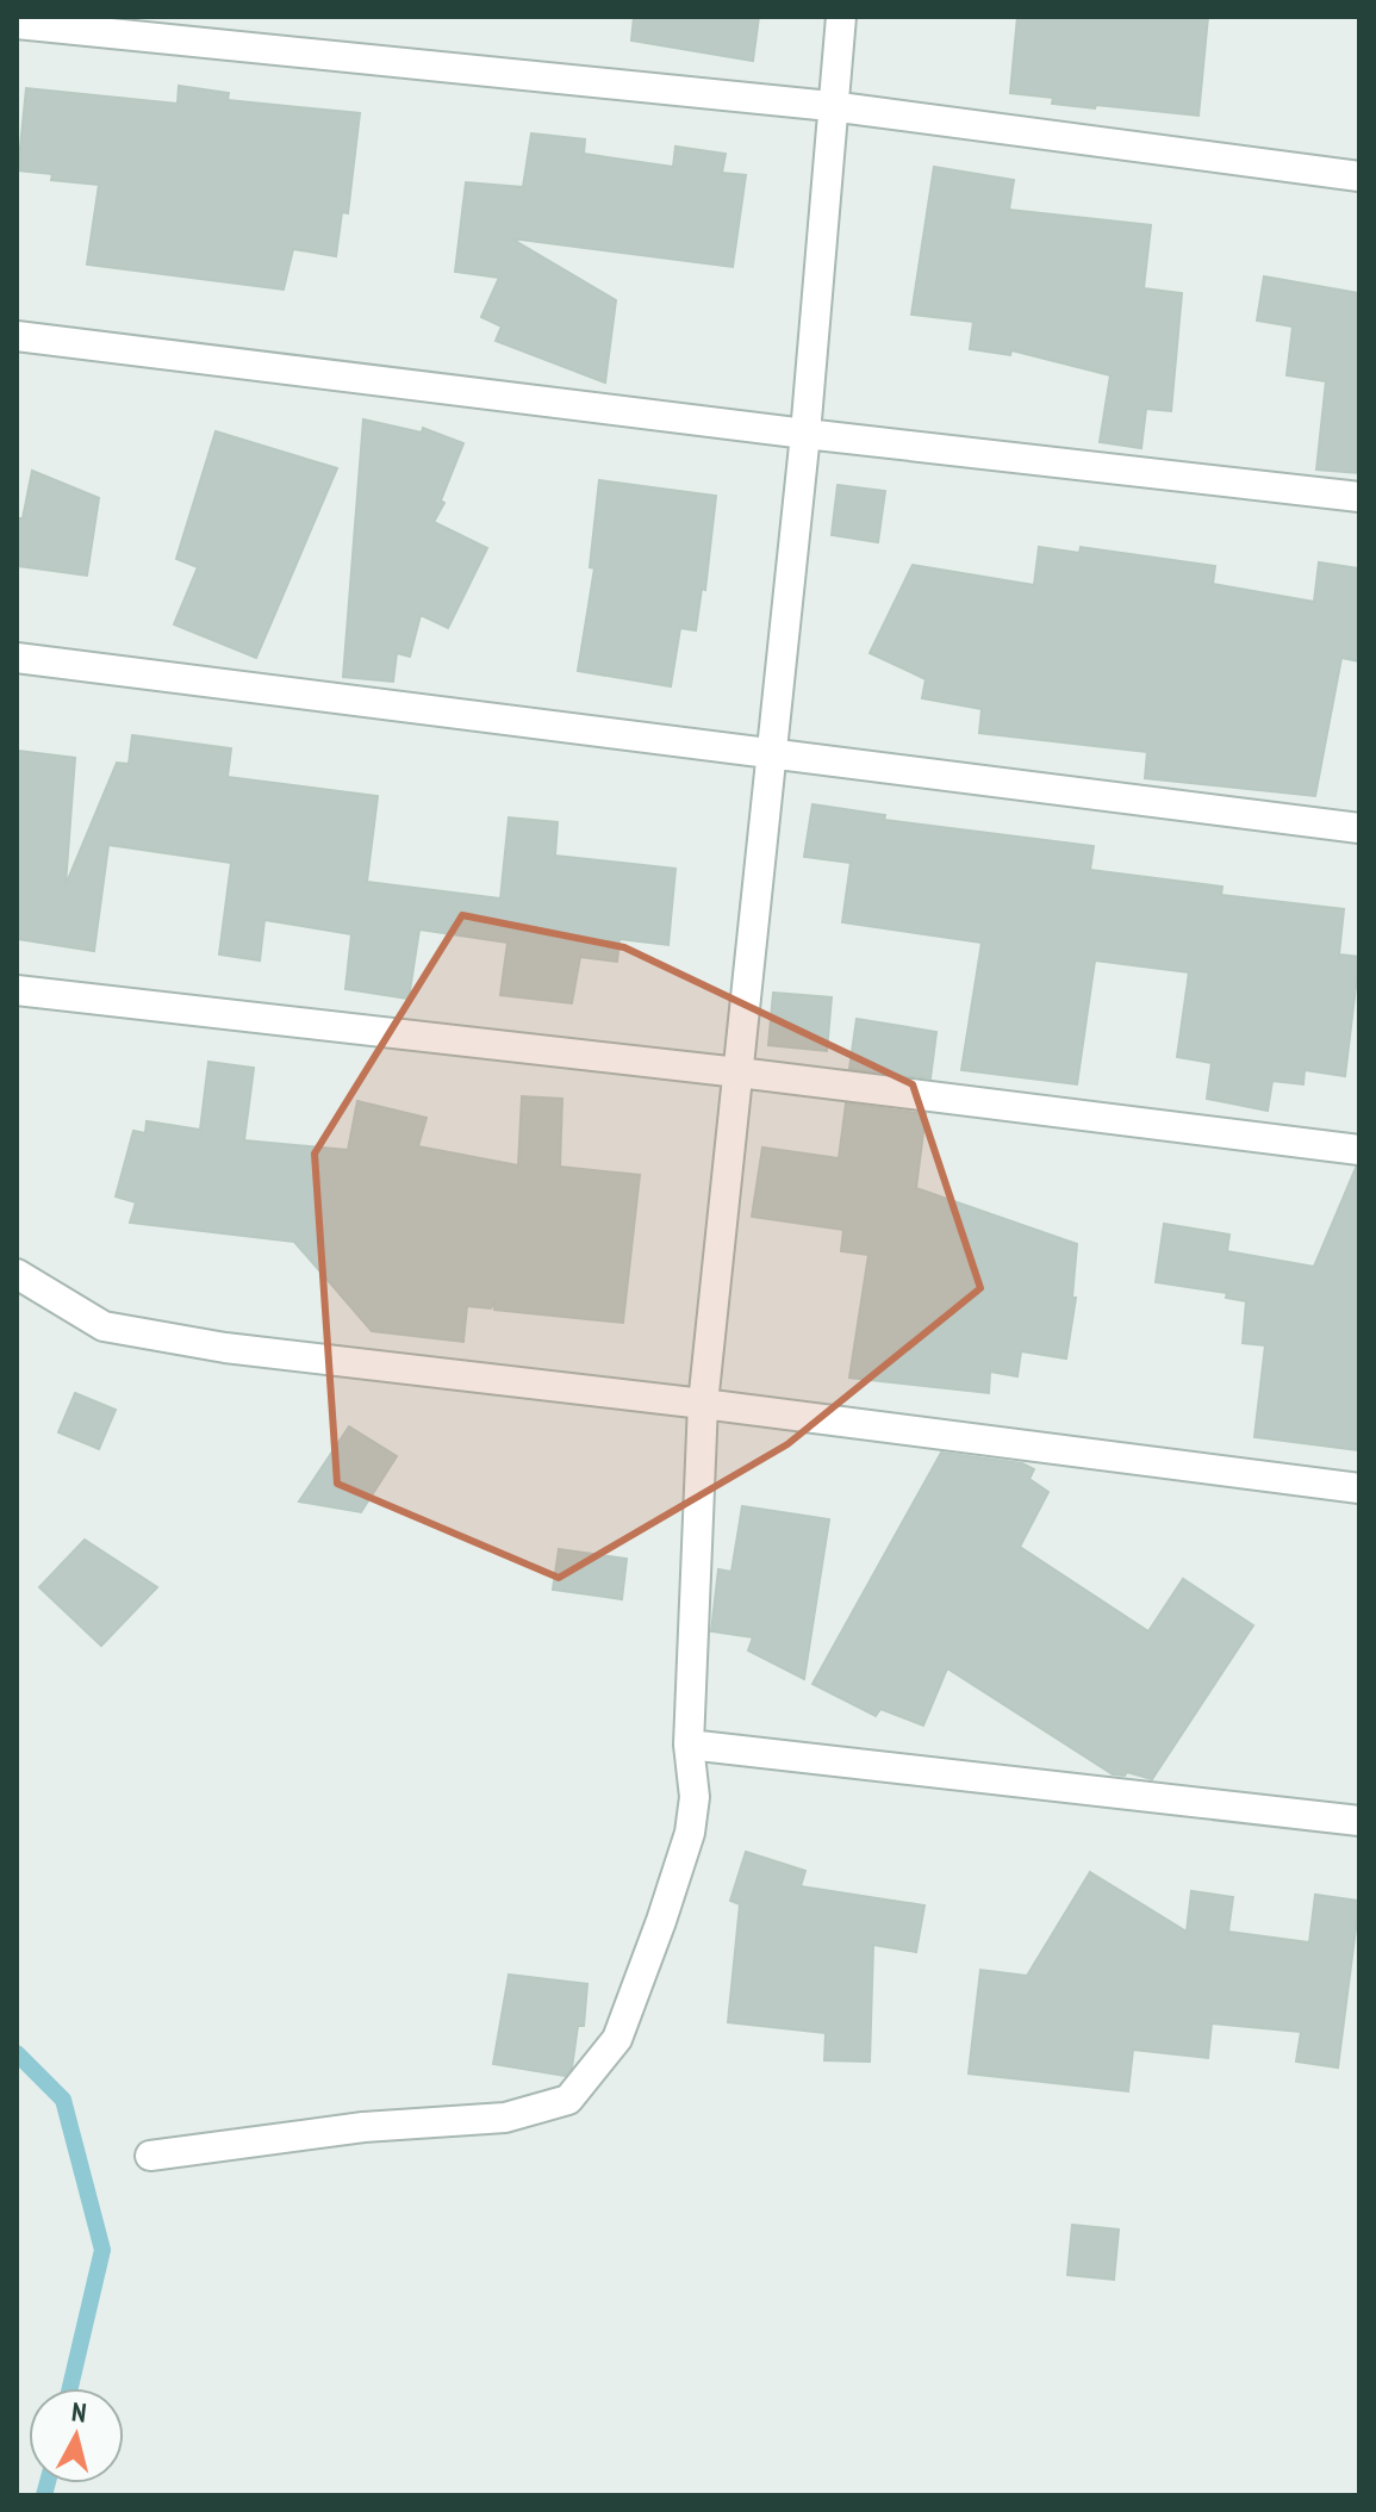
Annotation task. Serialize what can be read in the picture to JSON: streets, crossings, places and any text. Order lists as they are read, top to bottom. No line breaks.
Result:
{"north":"top"}
